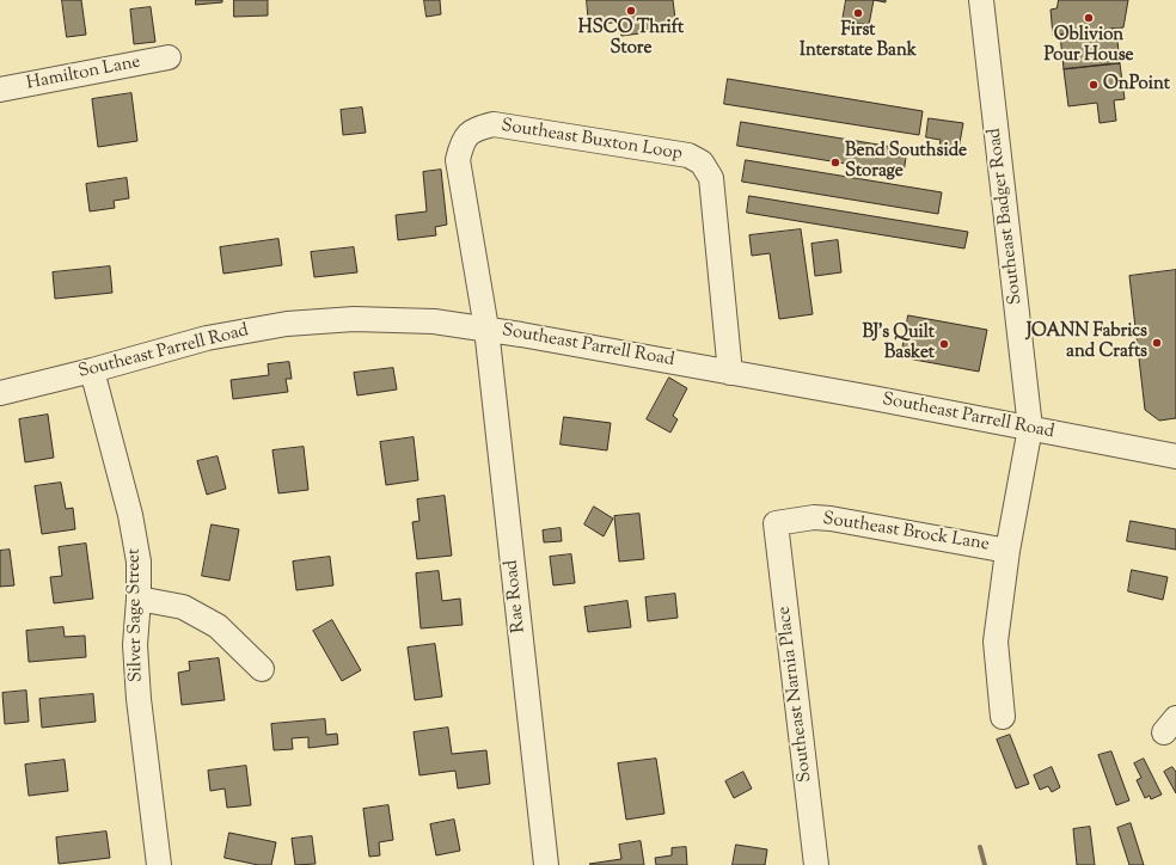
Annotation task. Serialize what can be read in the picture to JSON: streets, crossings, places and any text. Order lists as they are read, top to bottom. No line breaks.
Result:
{"streets":{"street":["Hamilton Lane","Southeast Buxton Loop","Southeast Badger Road","Southeast Parrell Road","Southeast Brock Lane","Rae Road","Silver Sage Street","Southeast Narnia Place"]},"crossings":[["Southeast Buxton Loop","Southeast Parrell Road"],["Southeast Buxton Loop","Rae Road"],["Southeast Badger Road","Southeast Parrell Road"],["Southeast Badger Road","Southeast Brock Lane"],["Southeast Parrell Road","Rae Road"],["Southeast Parrell Road","Silver Sage Street"],["Southeast Brock Lane","Southeast Narnia Place"]],"places":["HSCO Thrift Store","First Interstate Bank","Oblivion Pour House","OnPoint","Bend Southside Storage","JOANN Fabrics and Crafts","BJ's Quilt Basket"]}
